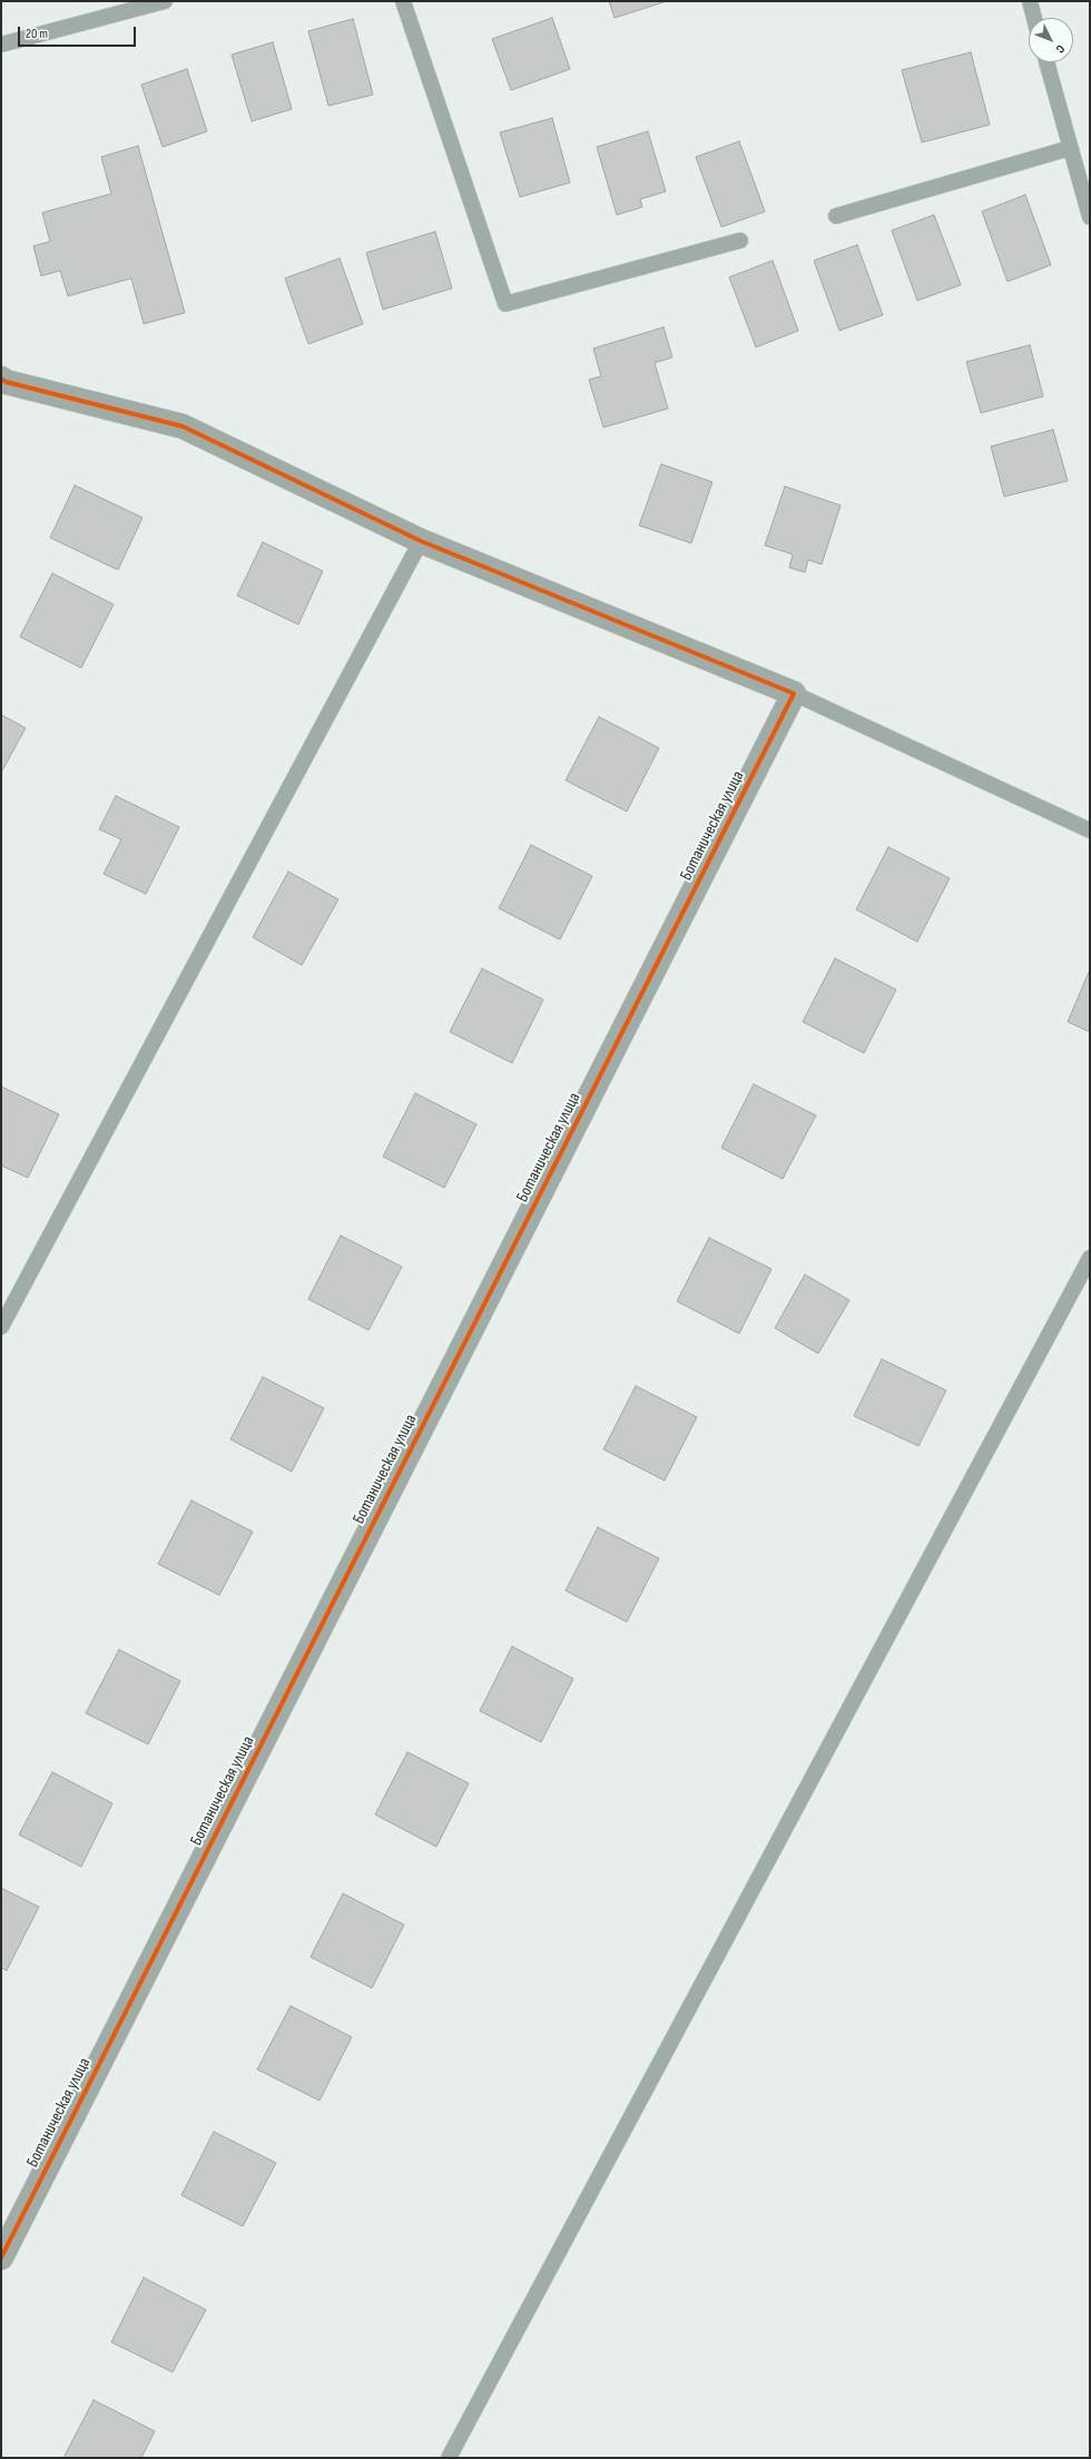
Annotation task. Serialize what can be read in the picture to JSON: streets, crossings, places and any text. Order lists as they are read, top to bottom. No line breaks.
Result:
{"streets":{"street":["Ботаническая улица"]},"scale_bar":"20 m","north":"bottom right"}
